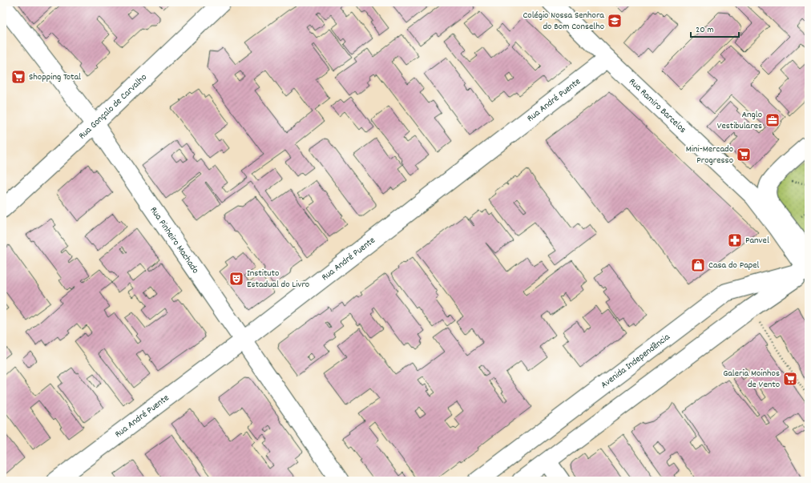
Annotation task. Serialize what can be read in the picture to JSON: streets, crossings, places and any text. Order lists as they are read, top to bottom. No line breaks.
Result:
{"streets":{"street":["Rua André Puente","Rua Ramiro Barcelos","Rua Gonçalo de Carvalho","Rua Pinheiro Machado","Avenida Independência"]},"crossings":[["Rua André Puente","Rua Ramiro Barcelos"],["Rua André Puente","Rua Pinheiro Machado"],["Rua Ramiro Barcelos","Avenida Independência"],["Rua Gonçalo de Carvalho","Rua Pinheiro Machado"]],"places":{"school or university":["Colégio Nossa Senhora do Bom Conselho"],"supermarket":["Shopping Total","Mini-Mercado Progresso","Galeria Moinhos de Vento"],"office":["Anglo Vestibulares"],"pharmacy":["Panvel"],"shop":["Casa do Papel"],"theatre":["Instituto Estadual do Livro"]},"scale_bar":"20 m"}
